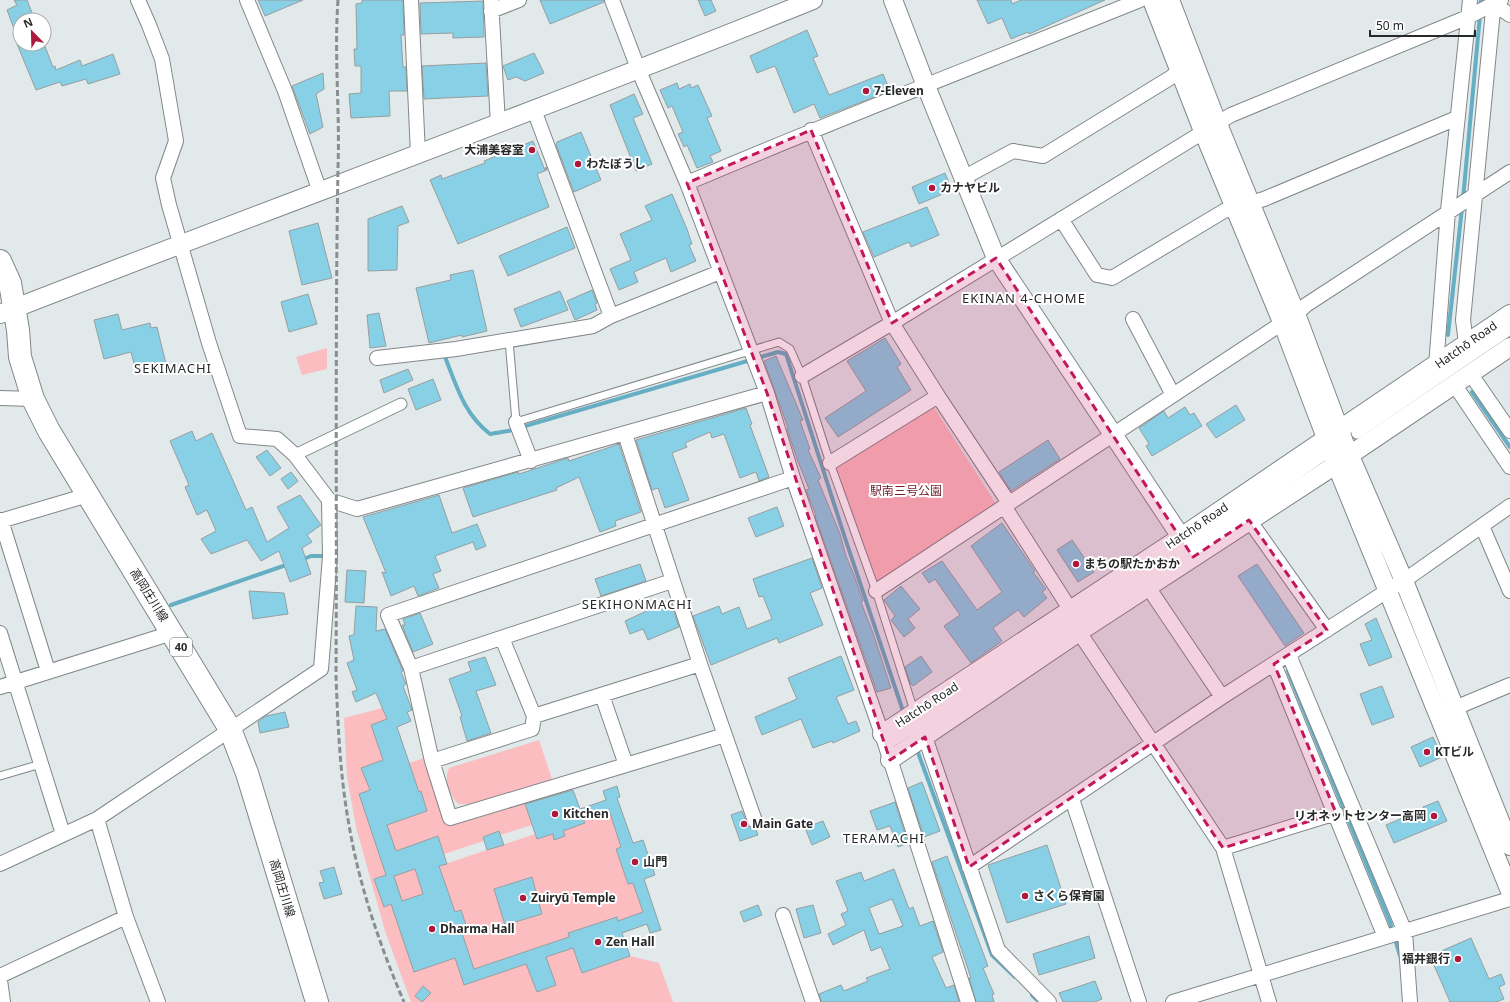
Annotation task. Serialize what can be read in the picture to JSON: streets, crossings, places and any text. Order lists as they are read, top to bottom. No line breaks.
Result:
{"streets":{"main road":["高岡庄川線","40"],"street":["Hatchō Road"]},"districts":["EKINAN 4-CHOME","SEKIMACHI","SEKIHONMACHI","TERAMACHI"],"parks":["駅南三号公園"],"places":["7-Eleven","大浦美容室","わたぼうし","カナヤビル","まちの駅たかおか","KTビル","Kitchen","リオネットセンター高岡","Main Gate","山門","さくら保育園","Zuiryū Temple","Dharma Hall","Zen Hall","福井銀行"],"scale_bar":"50 m","north":"top left"}
